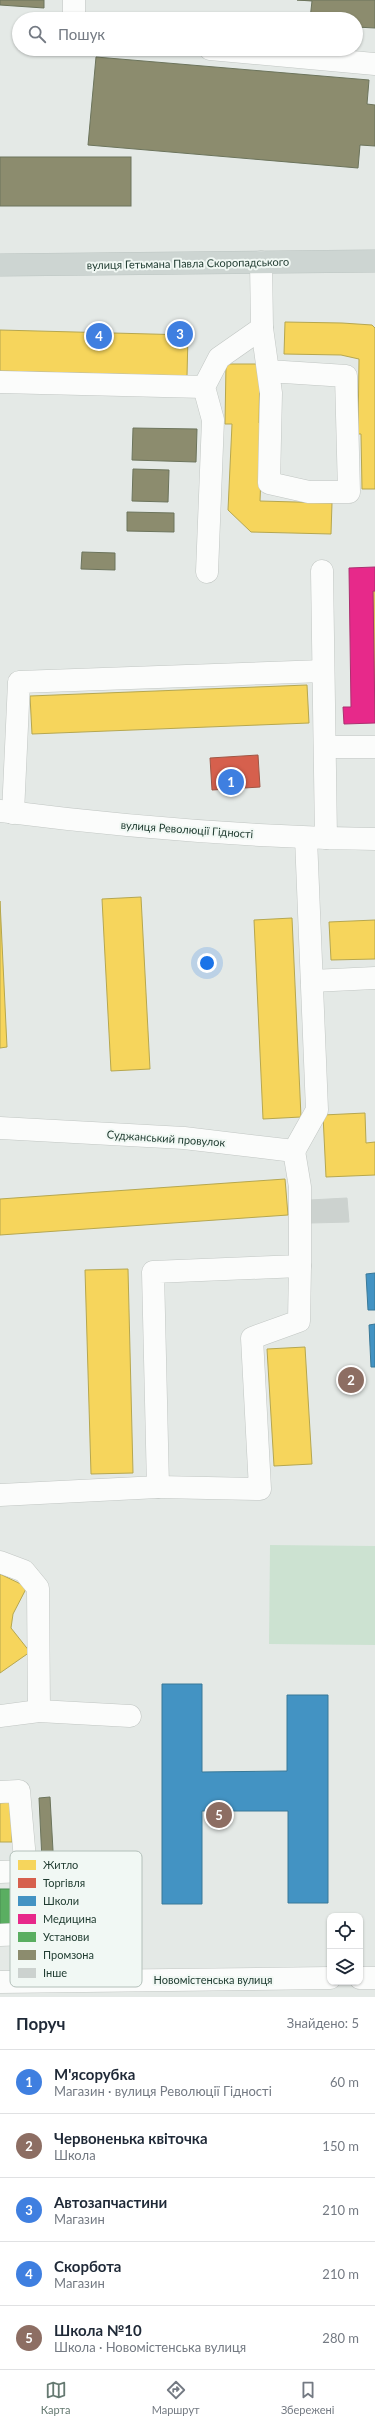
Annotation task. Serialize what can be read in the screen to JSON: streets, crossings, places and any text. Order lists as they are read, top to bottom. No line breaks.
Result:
{"streets":{"main road":["вулиця Гетьмана Павла Скоропадського"],"street":["вулиця Революції Гідності","Суджанський провулок","Новомістенська вулиця"]},"legend":["Житло","Торгівля","Школи","Медицина","Установи","Промзона","Інше"],"page":{"search":"Пошук","pins":["3","4","1","2","5"],"heading":["Поруч","Знайдено: 5"],"list":[{"mark":"1","name":"М'ясорубка","note":"Магазин · вулиця Революції Гідності","value":"60 m"},{"mark":"2","name":"Червоненька квіточка","note":"Школа","value":"150 m"},{"mark":"3","name":"Автозапчастини","note":"Магазин","value":"210 m"},{"mark":"4","name":"Скорбота","note":"Магазин","value":"210 m"},{"mark":"5","name":"Школа №10","note":"Школа · Новомістенська вулиця","value":"280 m"}],"nav":["Карта","Маршрут","Збережені"]}}
